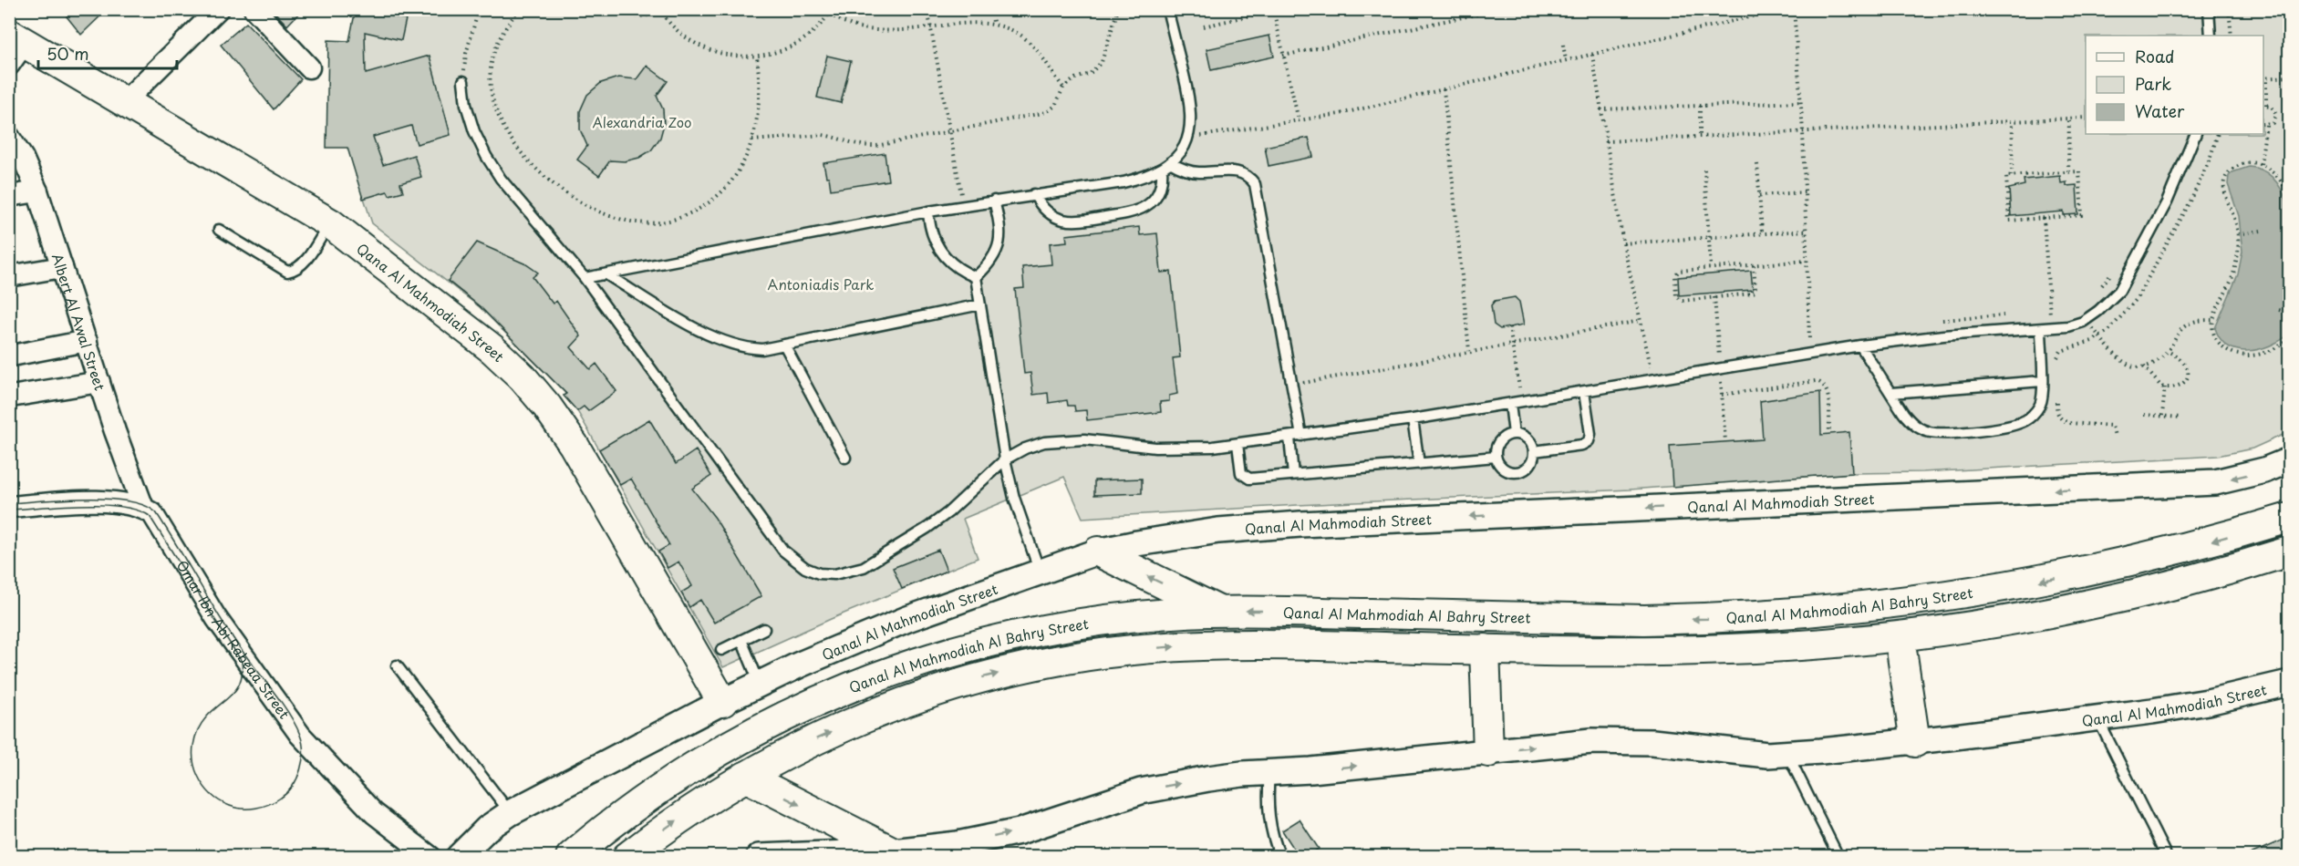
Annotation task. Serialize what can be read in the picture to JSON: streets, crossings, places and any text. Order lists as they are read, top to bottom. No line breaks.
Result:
{"streets":{"main road":["Qana Al Mahmodiah Street","Qanal Al Mahmodiah Al Bahry Street"],"street":["Albert Al Awal Street","Qanal Al Mahmodiah Street","Omar Ibn Abi Rabeaa Street"]},"crossings":[["Qana Al Mahmodiah Street","Qanal Al Mahmodiah Street"],["Albert Al Awal Street","Omar Ibn Abi Rabeaa Street"]],"parks":["Alexandria Zoo","Antoniadis Park"],"legend":["Road","Park","Water"],"scale_bar":"50 m"}
